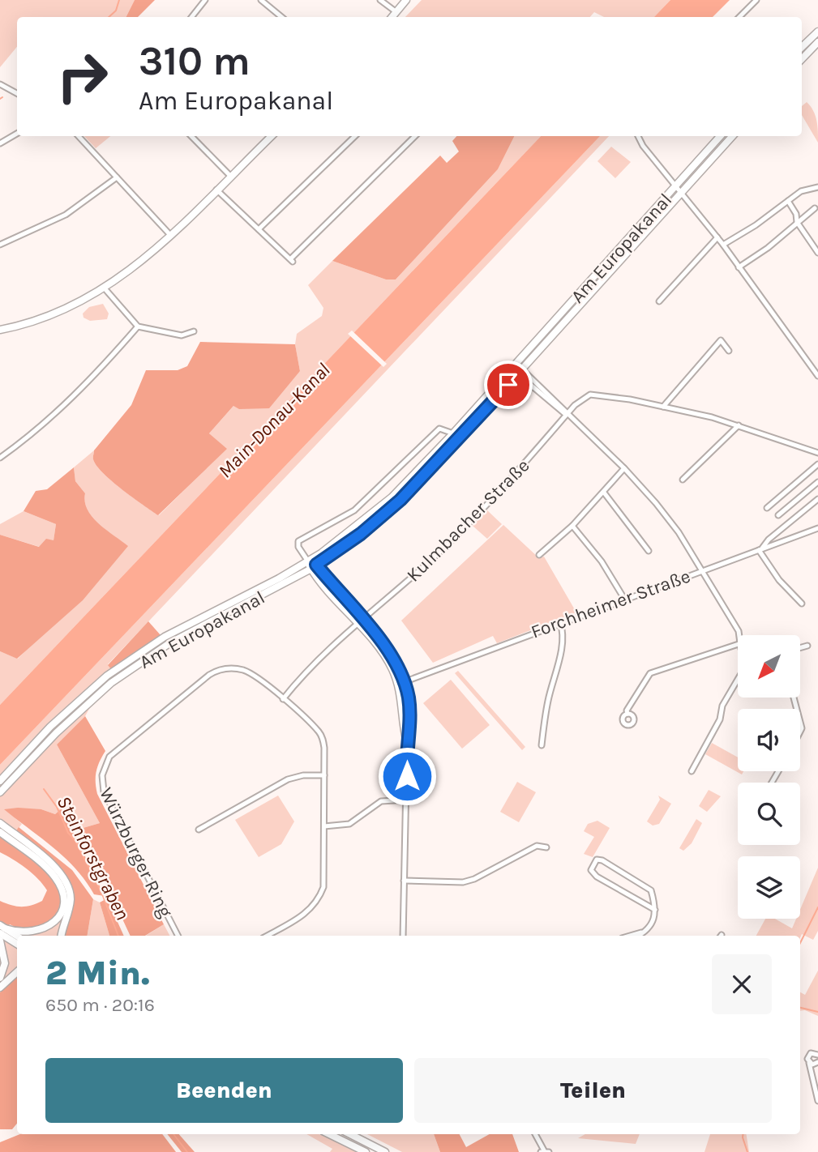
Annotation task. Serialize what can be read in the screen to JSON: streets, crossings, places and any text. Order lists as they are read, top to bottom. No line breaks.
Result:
{"streets":{"main road":["Am Europakanal"],"street":["Kulmbacher Straße","Forchheimer Straße","Würzburger Ring"]},"crossings":[["Kulmbacher Straße","Würzburger Ring"]],"water":["Main-Donau-Kanal","Steinforstgraben"],"north":"bottom left","page":{"turn":["310 m","Am Europakanal"],"heading":["2 Min.","650 m · 20:16"],"buttons":["Beenden","Teilen"]}}
